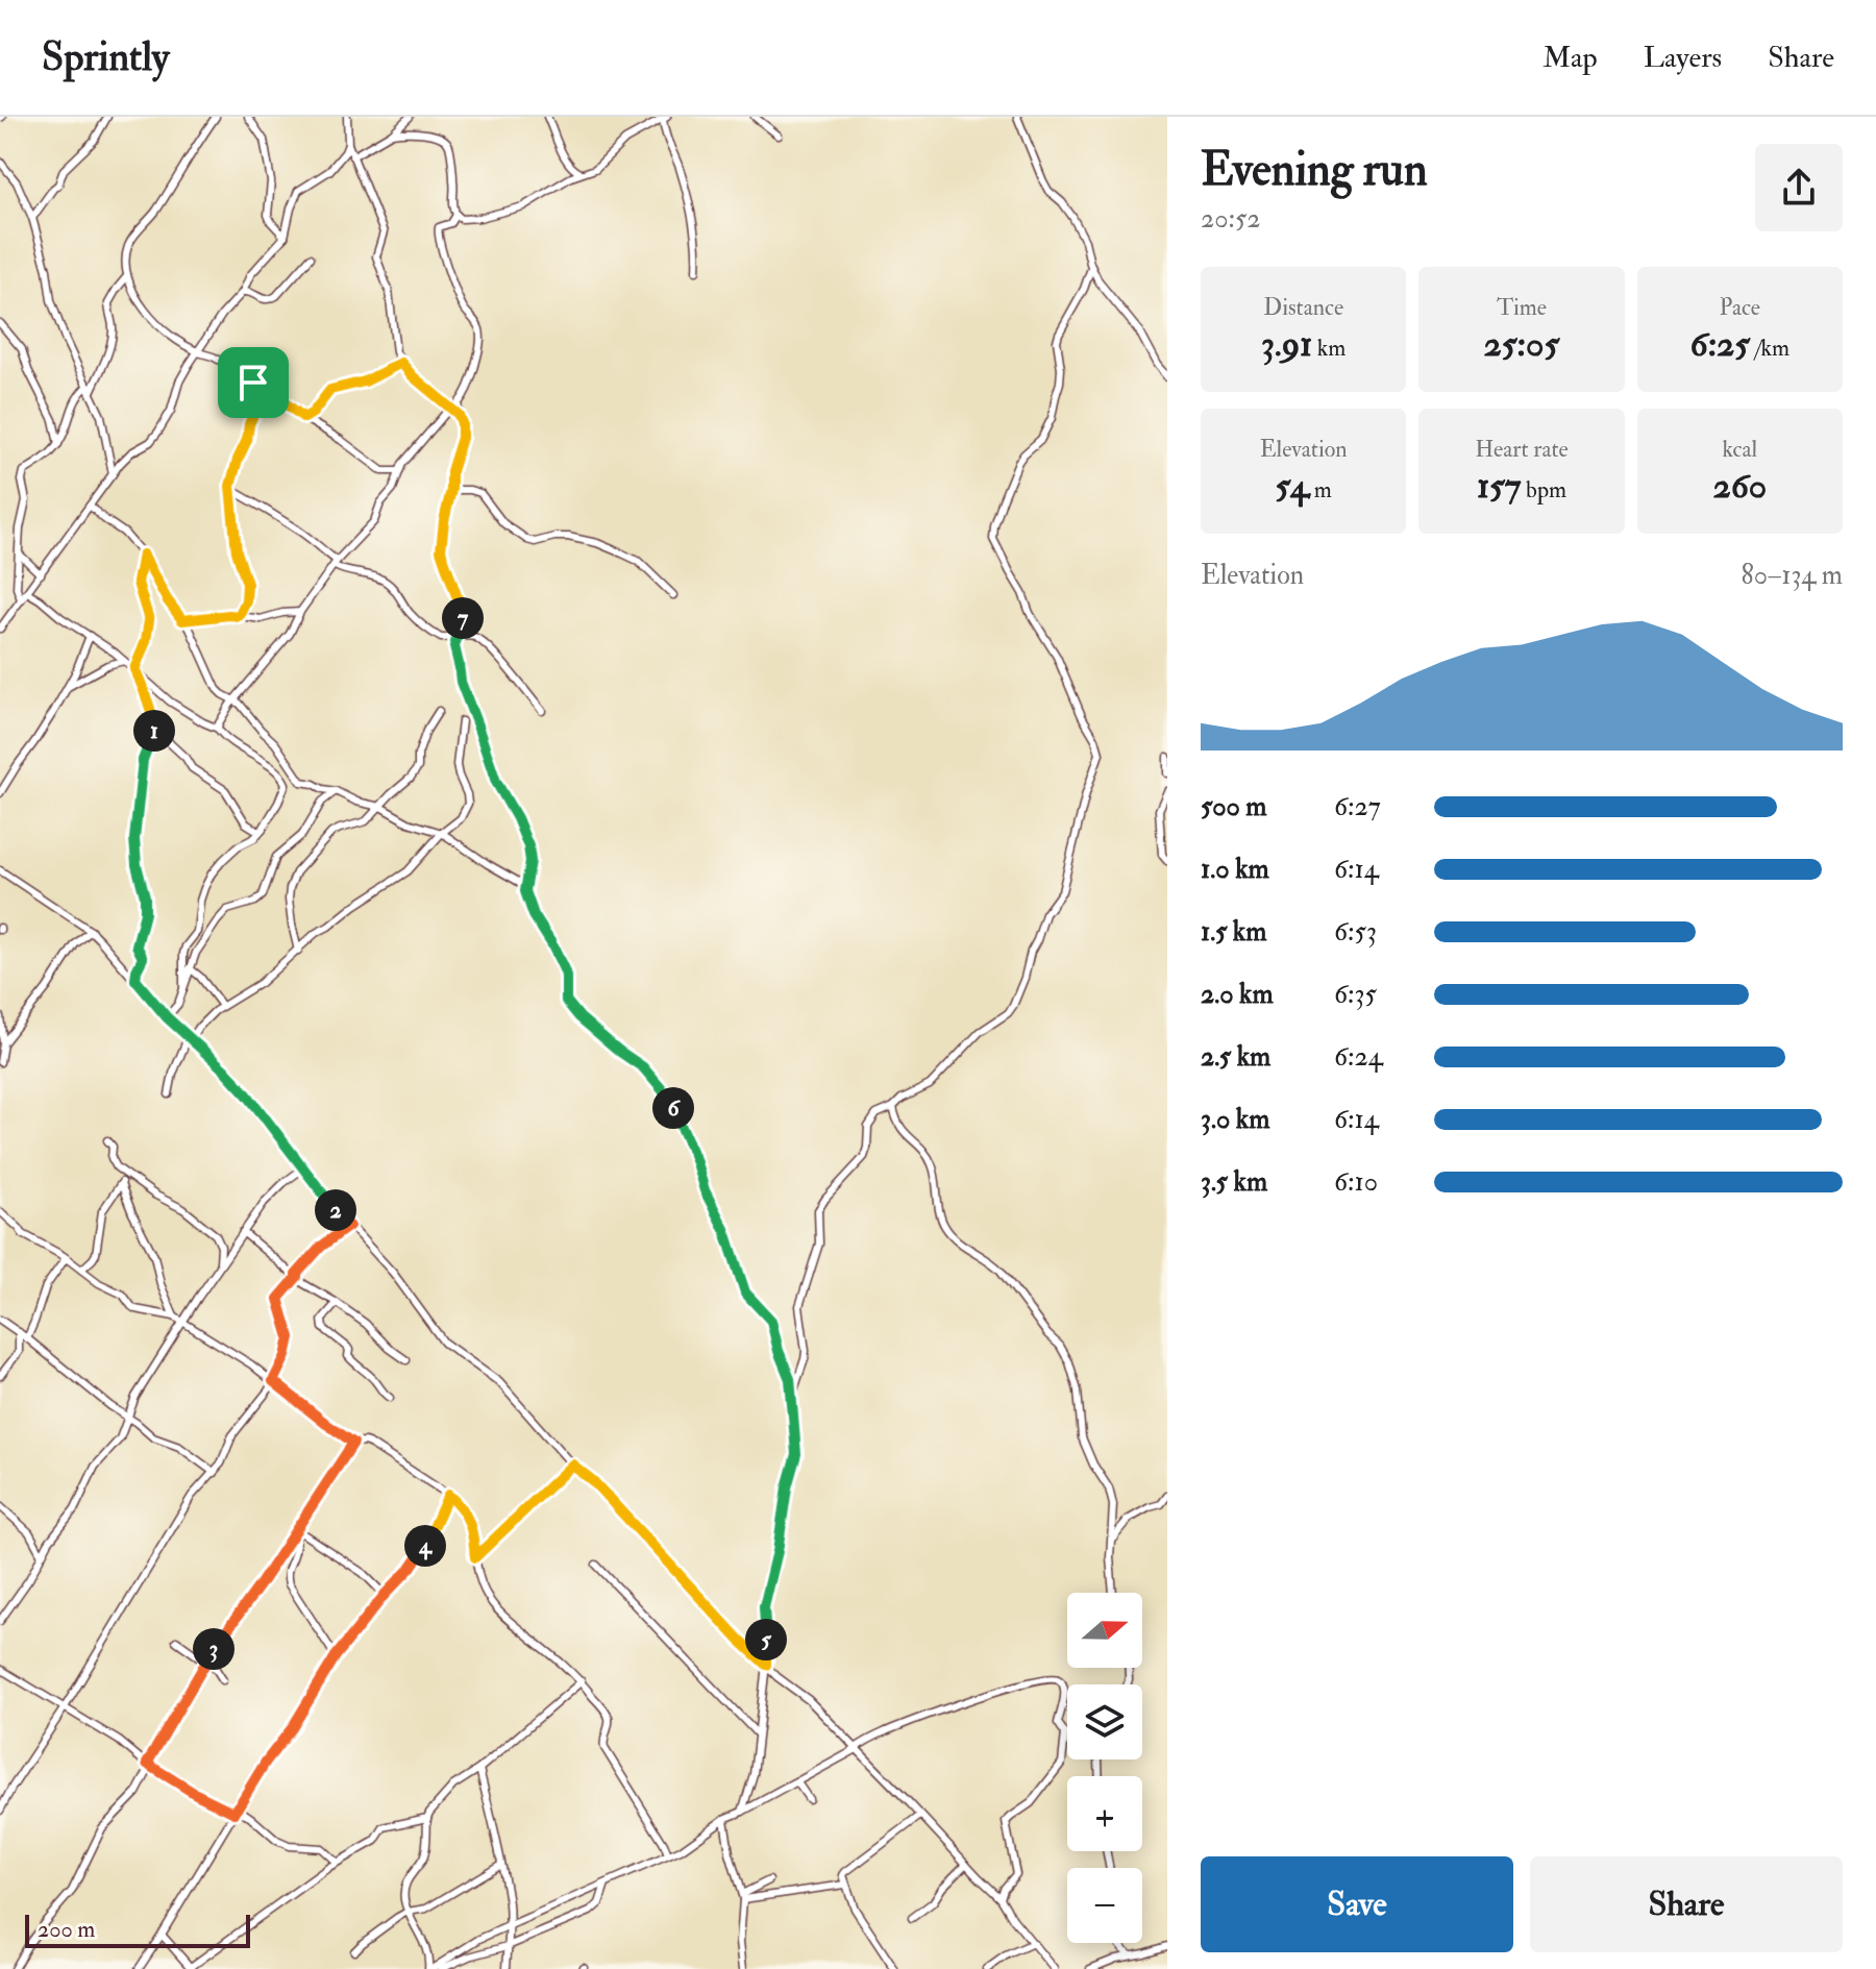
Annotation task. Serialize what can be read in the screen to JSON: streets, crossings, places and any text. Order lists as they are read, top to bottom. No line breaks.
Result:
{"scale_bar":"200 m","north":"right","page":{"header":"Sprintly","nav":["Map","Layers","Share"],"heading":["Evening run","20:52"],"stats":[["Distance","3.91 km"],["Time","25:05"],["Pace","6:25 /km"],["Elevation","54 m"],["Heart rate","157 bpm"],["kcal","260"]],"chart":["Elevation","80–134 m"],"pins":["7","1","6","2","4","5","3"],"list":[{"name":"500 m","note":"6:27"},{"name":"1.0 km","note":"6:14"},{"name":"1.5 km","note":"6:53"},{"name":"2.0 km","note":"6:35"},{"name":"2.5 km","note":"6:24"},{"name":"3.0 km","note":"6:14"},{"name":"3.5 km","note":"6:10"}],"map_buttons":["+","−"],"buttons":["Save","Share"],"scale":"200 m"}}
